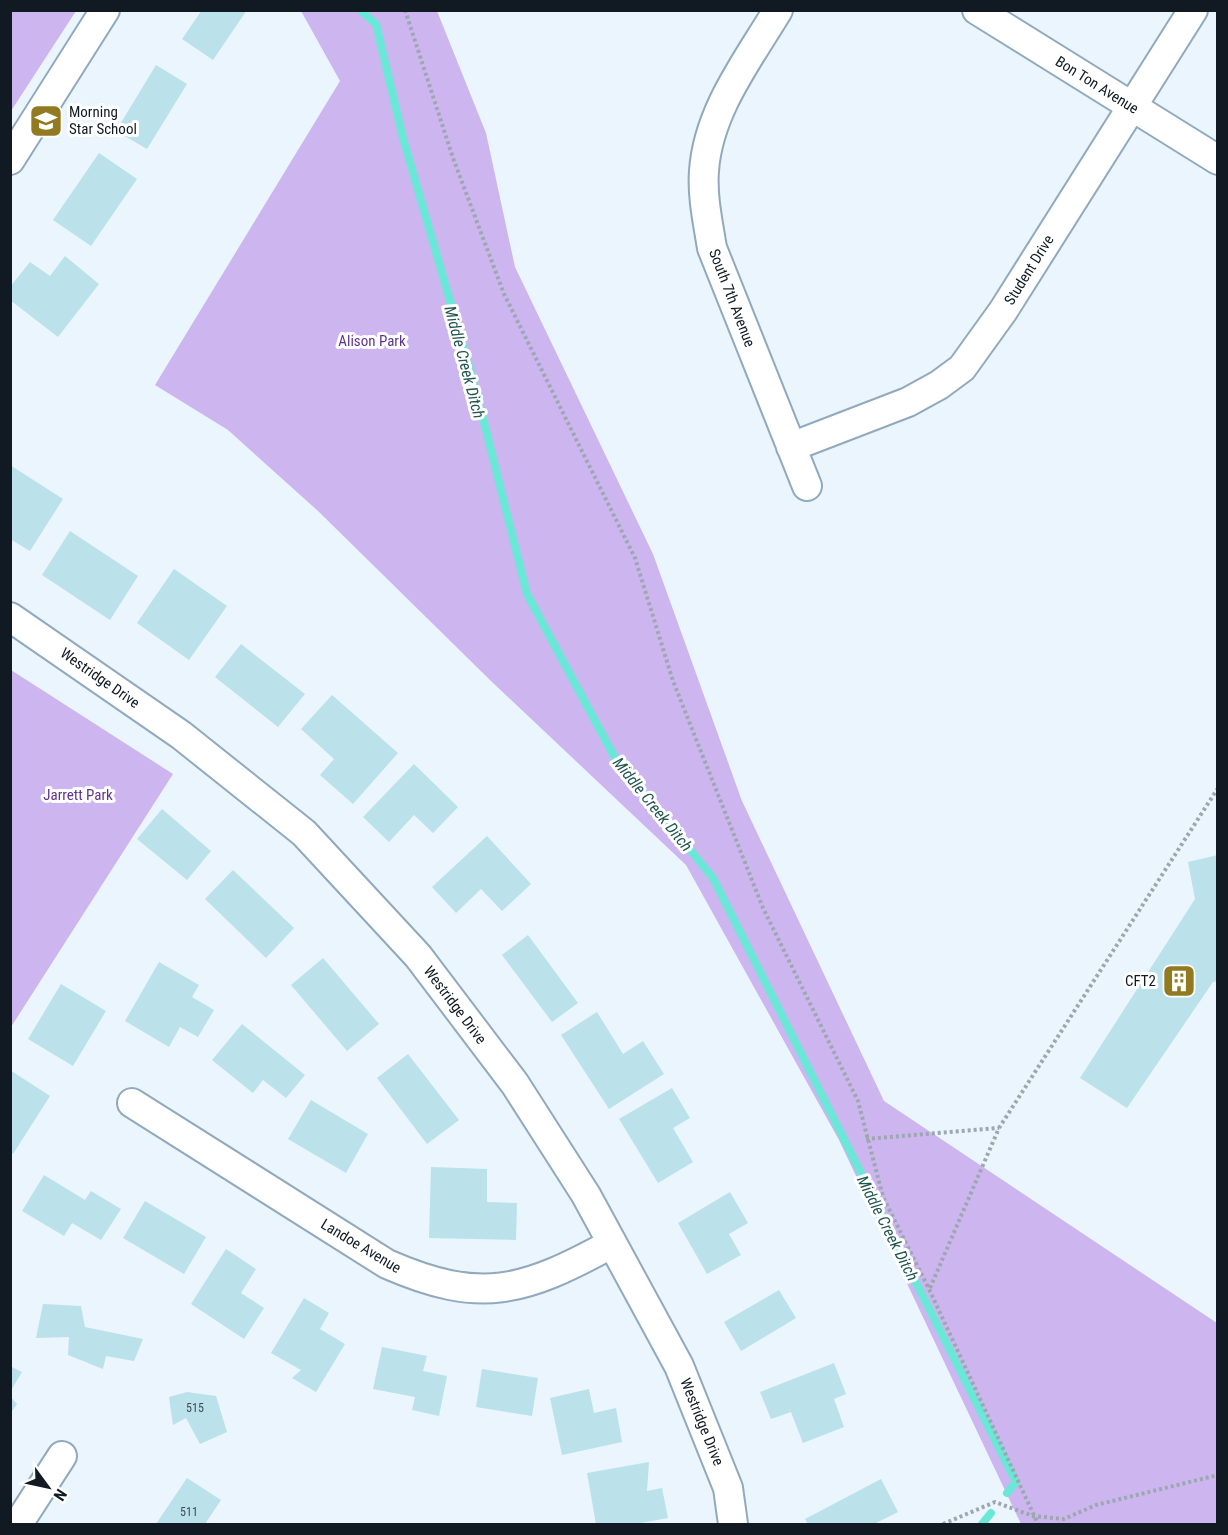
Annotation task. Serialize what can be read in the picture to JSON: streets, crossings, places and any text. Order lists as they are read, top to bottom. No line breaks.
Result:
{"streets":{"street":["Bon Ton Avenue","Student Drive","South 7th Avenue","Westridge Drive","Landoe Avenue"]},"crossings":[["Bon Ton Avenue","Student Drive"],["Student Drive","South 7th Avenue"],["Westridge Drive","Landoe Avenue"]],"water":["Middle Creek Ditch"],"parks":["Alison Park","Jarrett Park"],"places":{"school or university":["Morning Star School"],"building":["CFT2"]},"house_numbers":["515","511"],"north":"bottom right"}
